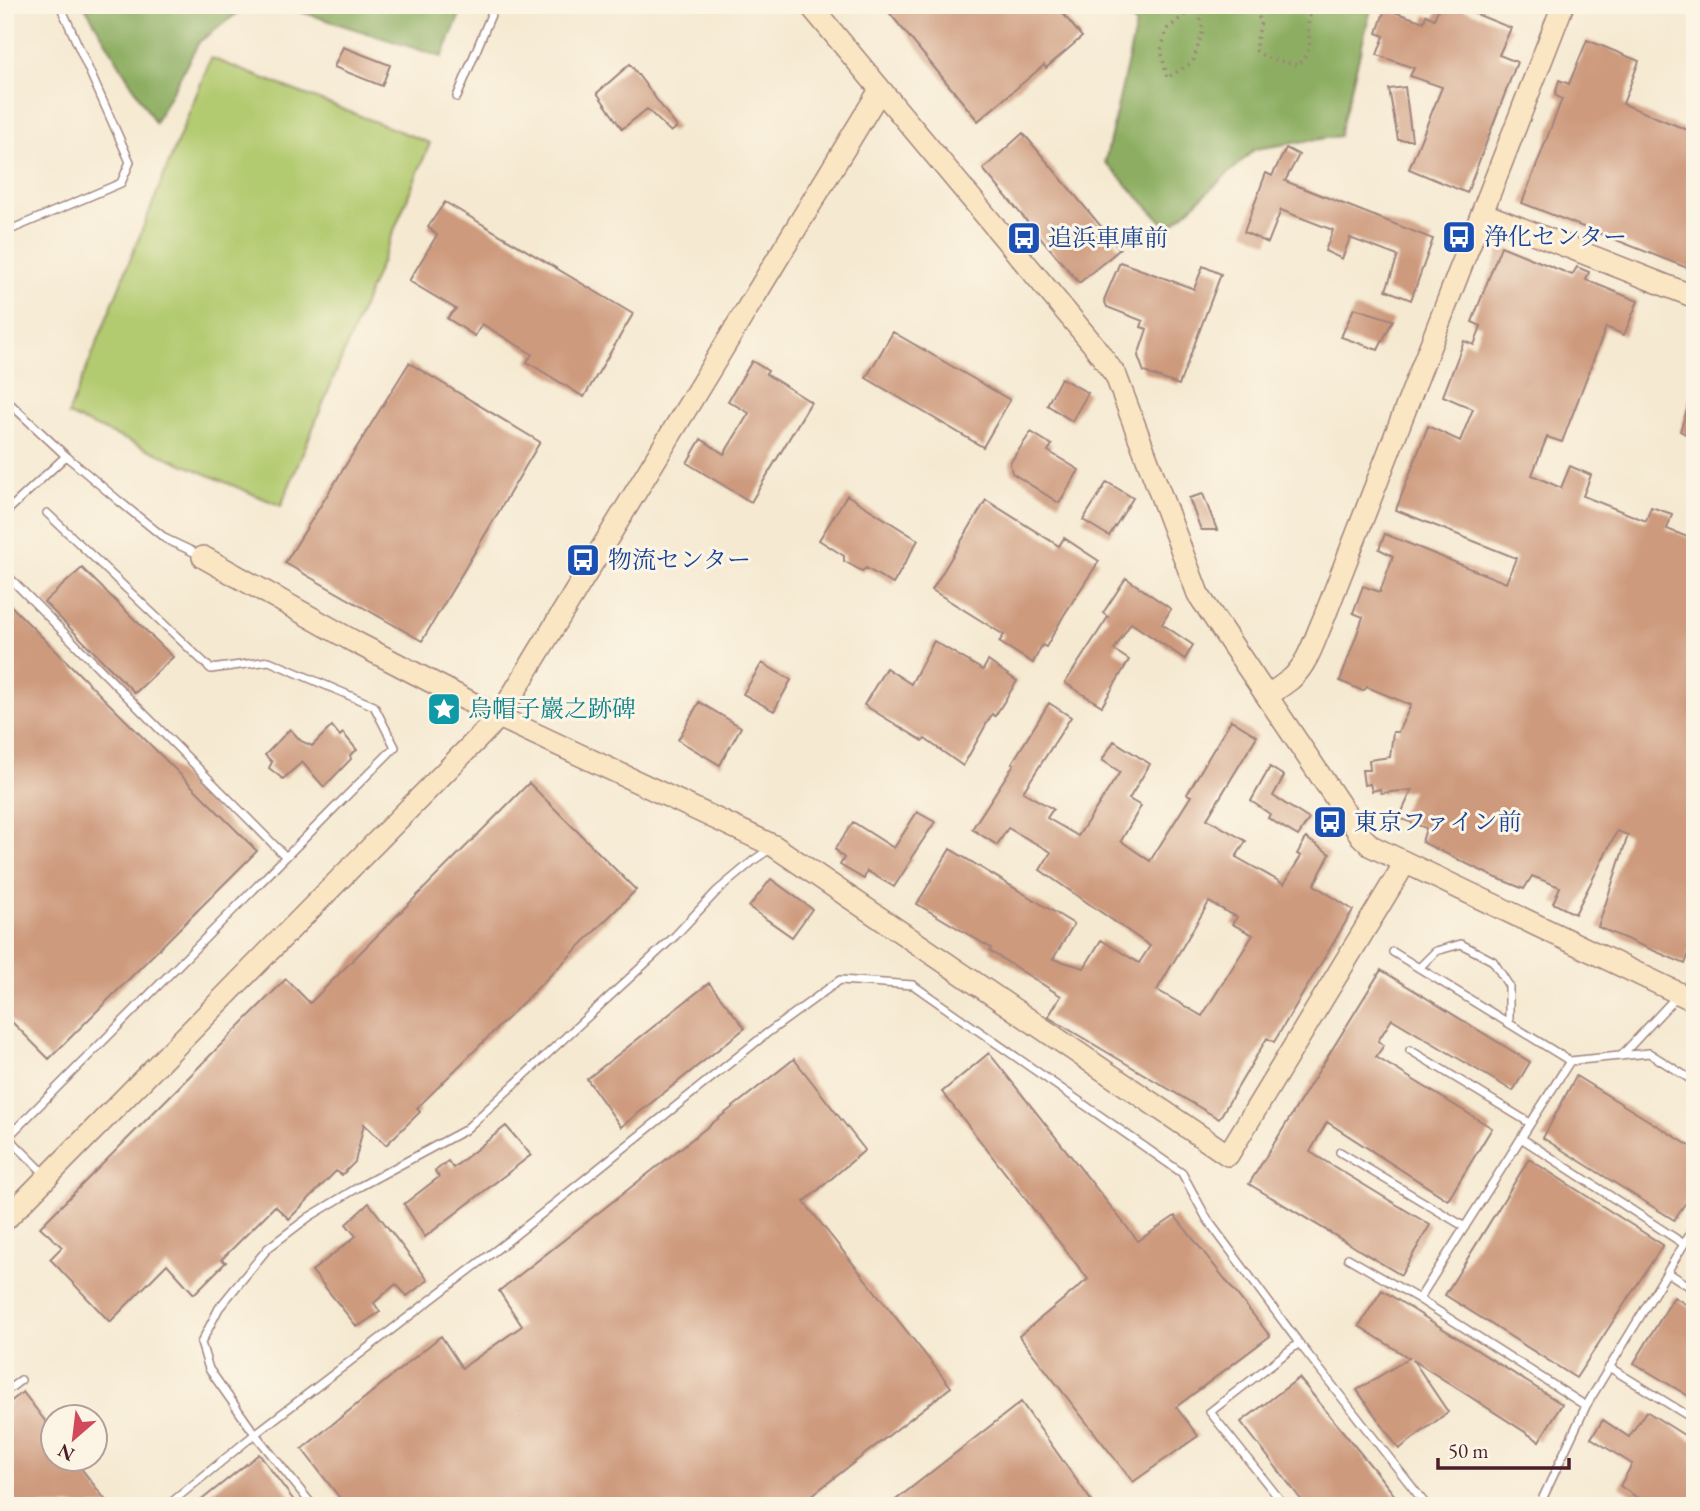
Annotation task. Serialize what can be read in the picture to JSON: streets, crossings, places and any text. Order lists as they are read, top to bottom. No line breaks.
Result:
{"places":{"bus stop":["浄化センター","追浜車庫前","物流センター","東京ファイン前"],"place":["烏帽子巖之跡碑"]},"scale_bar":"50 m","north":"bottom left"}
